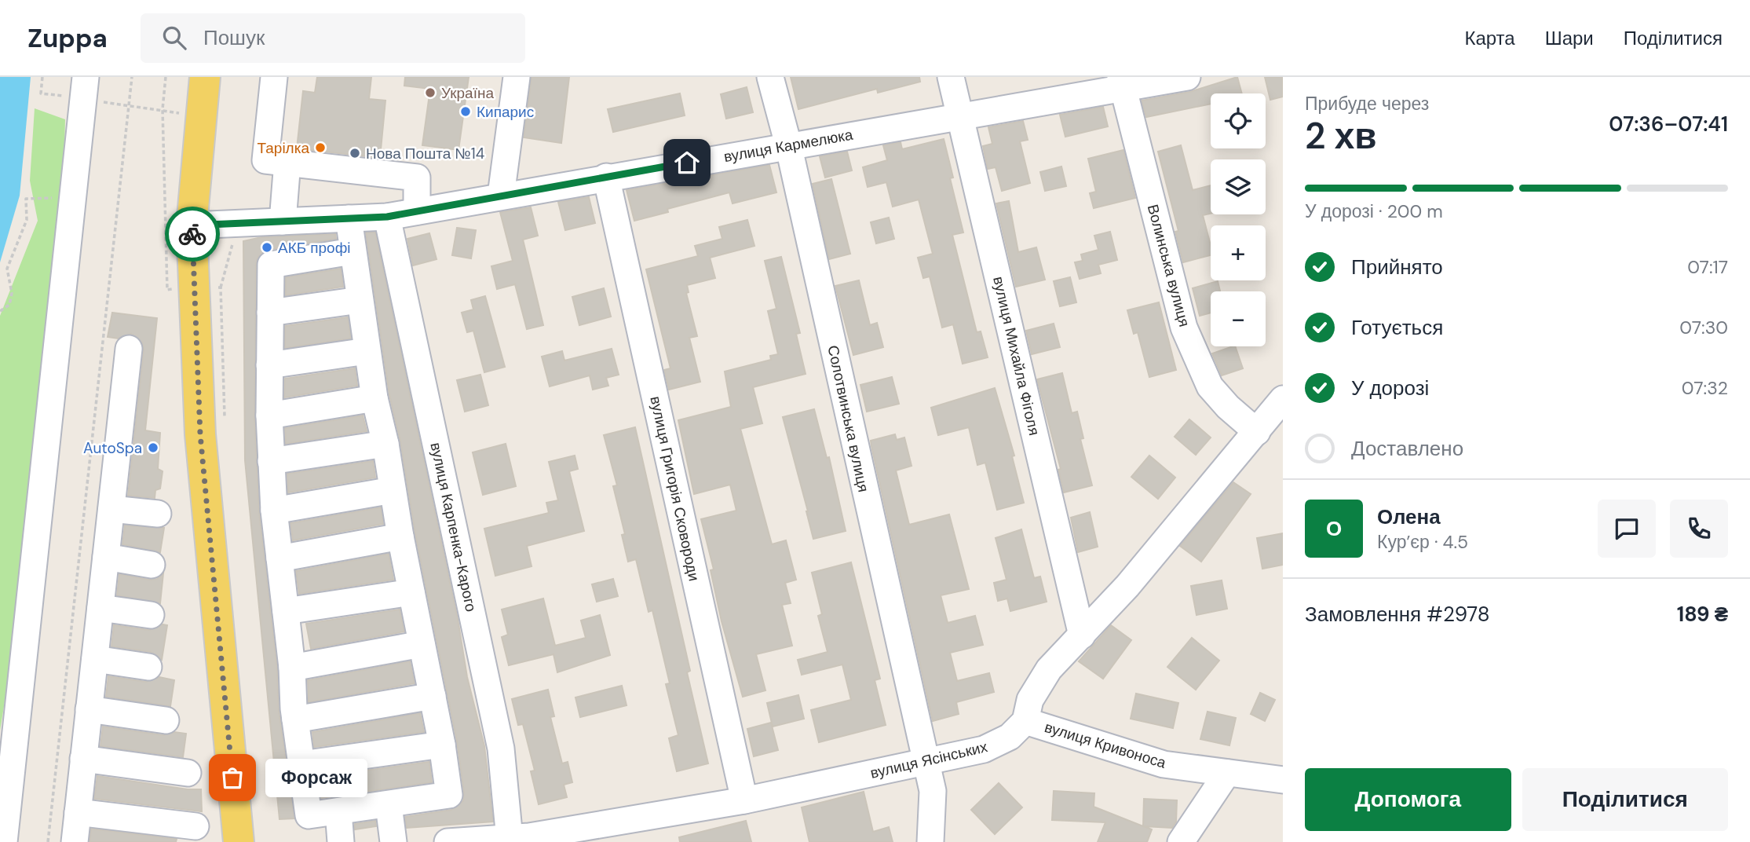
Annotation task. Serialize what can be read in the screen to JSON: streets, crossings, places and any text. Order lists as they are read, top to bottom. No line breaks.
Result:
{"streets":{"street":["вулиця Кармелюка","Волинська вулиця","вулиця Михайла Фіголя","Солотвинська вулиця","вулиця Григорія Сковороди","вулиця Карпенка-Карого","вулиця Кривоноса","вулиця Ясінських"]},"crossings":[["вулиця Кармелюка","Волинська вулиця"],["вулиця Кармелюка","вулиця Михайла Фіголя"],["вулиця Кармелюка","Солотвинська вулиця"],["вулиця Кармелюка","вулиця Григорія Сковороди"],["вулиця Кармелюка","вулиця Карпенка-Карого"],["Солотвинська вулиця","вулиця Ясінських"],["вулиця Григорія Сковороди","вулиця Ясінських"],["вулиця Карпенка-Карого","вулиця Ясінських"],["вулиця Кривоноса","вулиця Ясінських"]],"places":["Україна","Кипарис","Тарілка","Нова Пошта №14","АКБ профі","AutoSpa","Форсаж"],"page":{"header":"Zuppa","search":"Пошук","nav":["Карта","Шари","Поділитися"],"heading":["2 хв","Прибуде через","07:36–07:41"],"panel":["Олена","Кур’єр · 4.5","Замовлення #2978","189 ₴"],"map_buttons":["+","−"],"bar":"У дорозі · 200 m","list":[["Прийнято","07:17"],["Готується","07:30"],["У дорозі","07:32"],"Доставлено"],"round":"О","buttons":["Допомога","Поділитися"],"bubble":"Форсаж"}}
